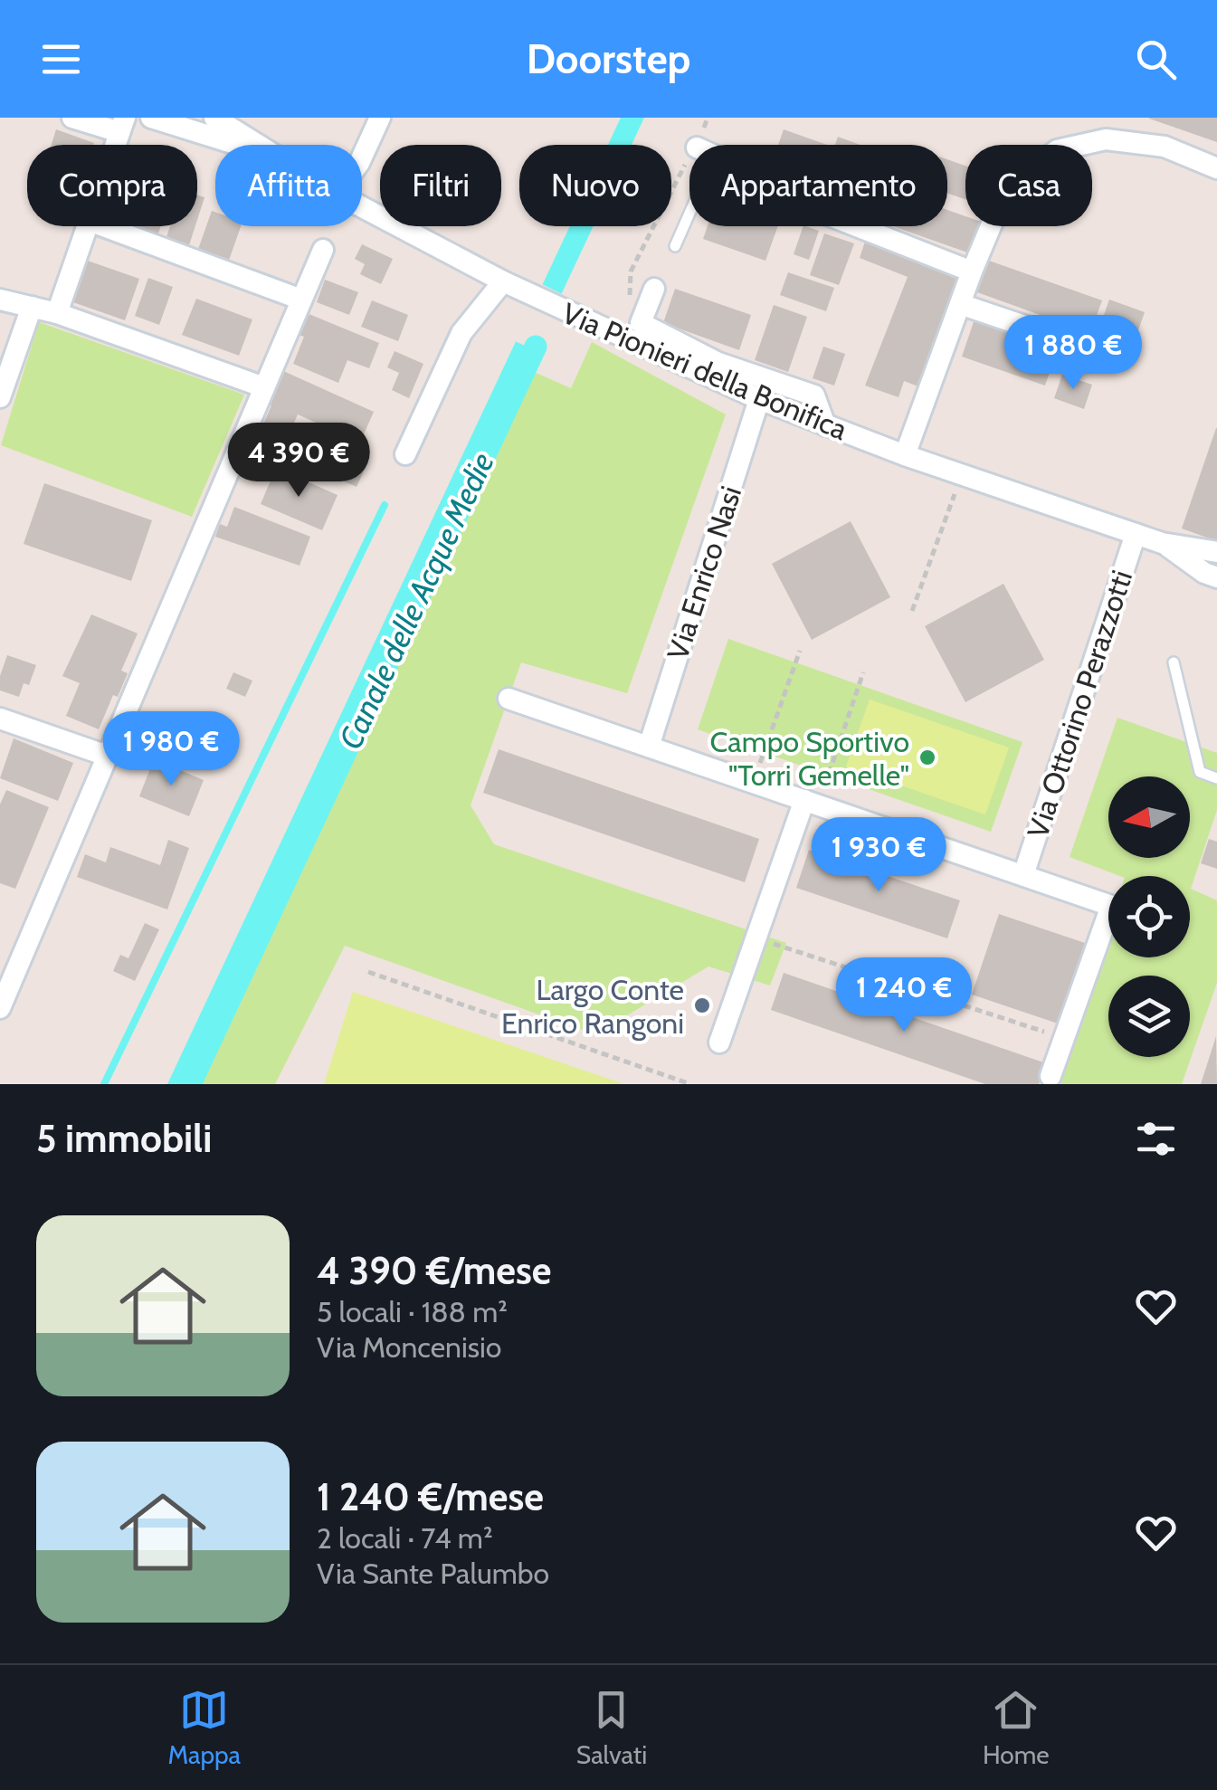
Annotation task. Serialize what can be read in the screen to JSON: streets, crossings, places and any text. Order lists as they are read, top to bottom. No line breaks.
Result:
{"streets":{"street":["Via Pionieri della Bonifica","Via Enrico Nasi","Via Ottorino Perazzotti"]},"crossings":[["Via Pionieri della Bonifica","Via Enrico Nasi"],["Via Pionieri della Bonifica","Via Ottorino Perazzotti"]],"water":["Canale delle Acque Medie"],"places":["Campo Sportivo \"Torri Gemelle\"","Largo Conte Enrico Rangoni"],"north":"left","page":{"header":"Doorstep","chip":["Compra","Affitta","Filtri","Nuovo","Appartamento","Casa"],"price":["1 880 €","4 390 €","1 980 €","1 930 €","1 240 €"],"heading":"5 immobili","list":[{"name":"4 390 €/mese","note":"5 locali · 188 m² · Via Moncenisio"},{"name":"1 240 €/mese","note":"2 locali · 74 m² · Via Sante Palumbo"}],"tabs":["Mappa","Salvati","Home"]}}
